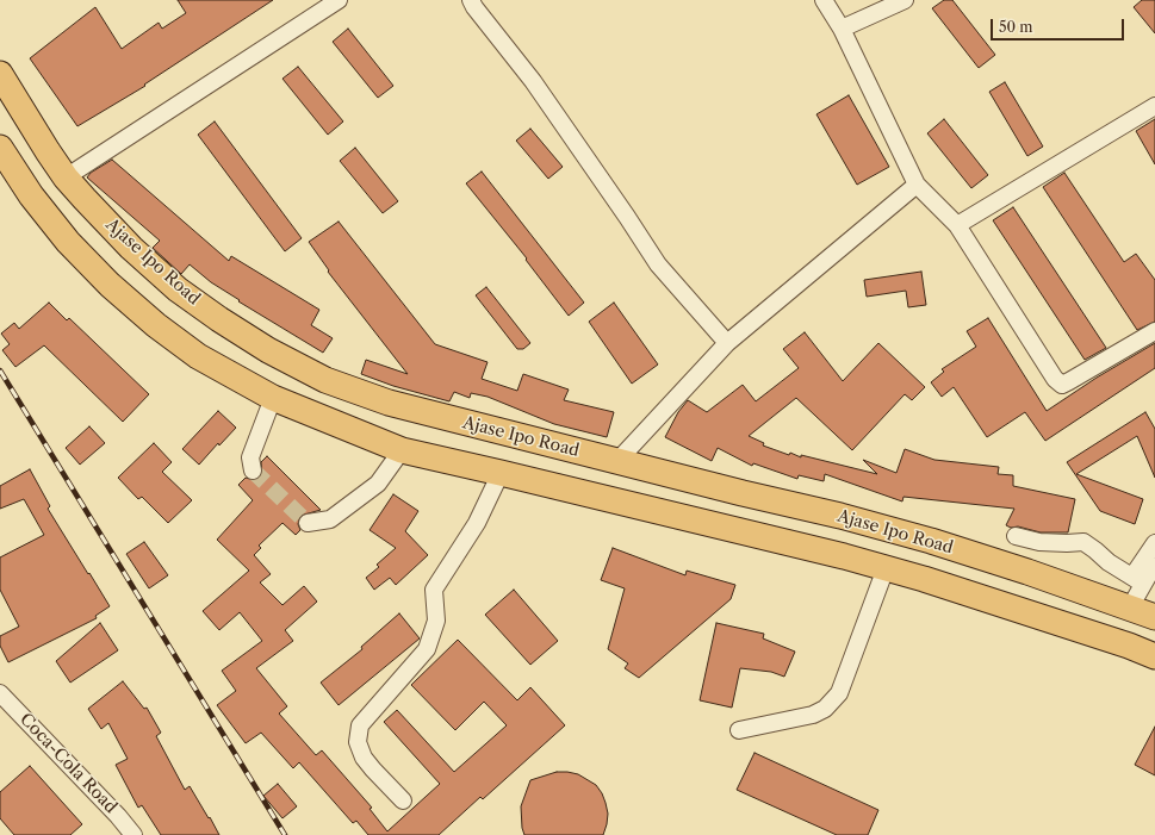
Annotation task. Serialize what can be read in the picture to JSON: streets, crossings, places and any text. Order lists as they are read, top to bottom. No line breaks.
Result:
{"streets":{"highway":["Ajase Ipo Road"],"street":["Coca-Cola Road"]},"scale_bar":"50 m"}
